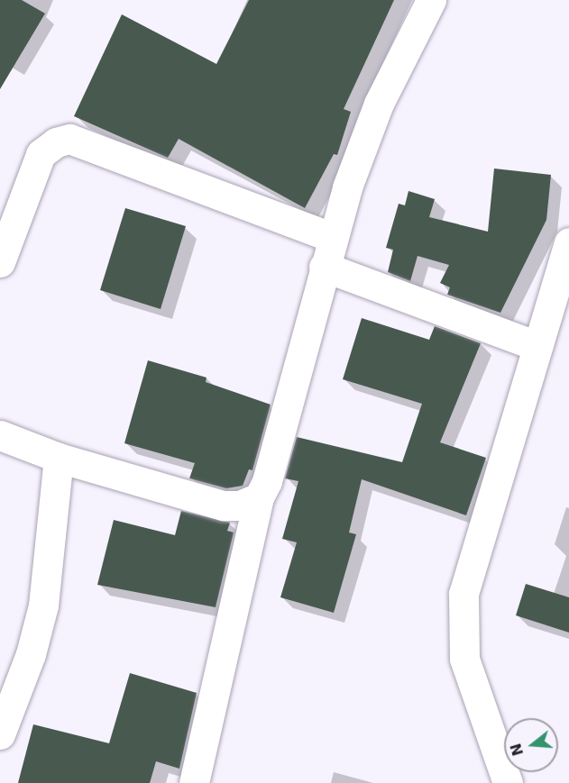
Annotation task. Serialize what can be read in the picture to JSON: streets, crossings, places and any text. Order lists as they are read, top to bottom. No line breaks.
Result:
{"north":"left"}
